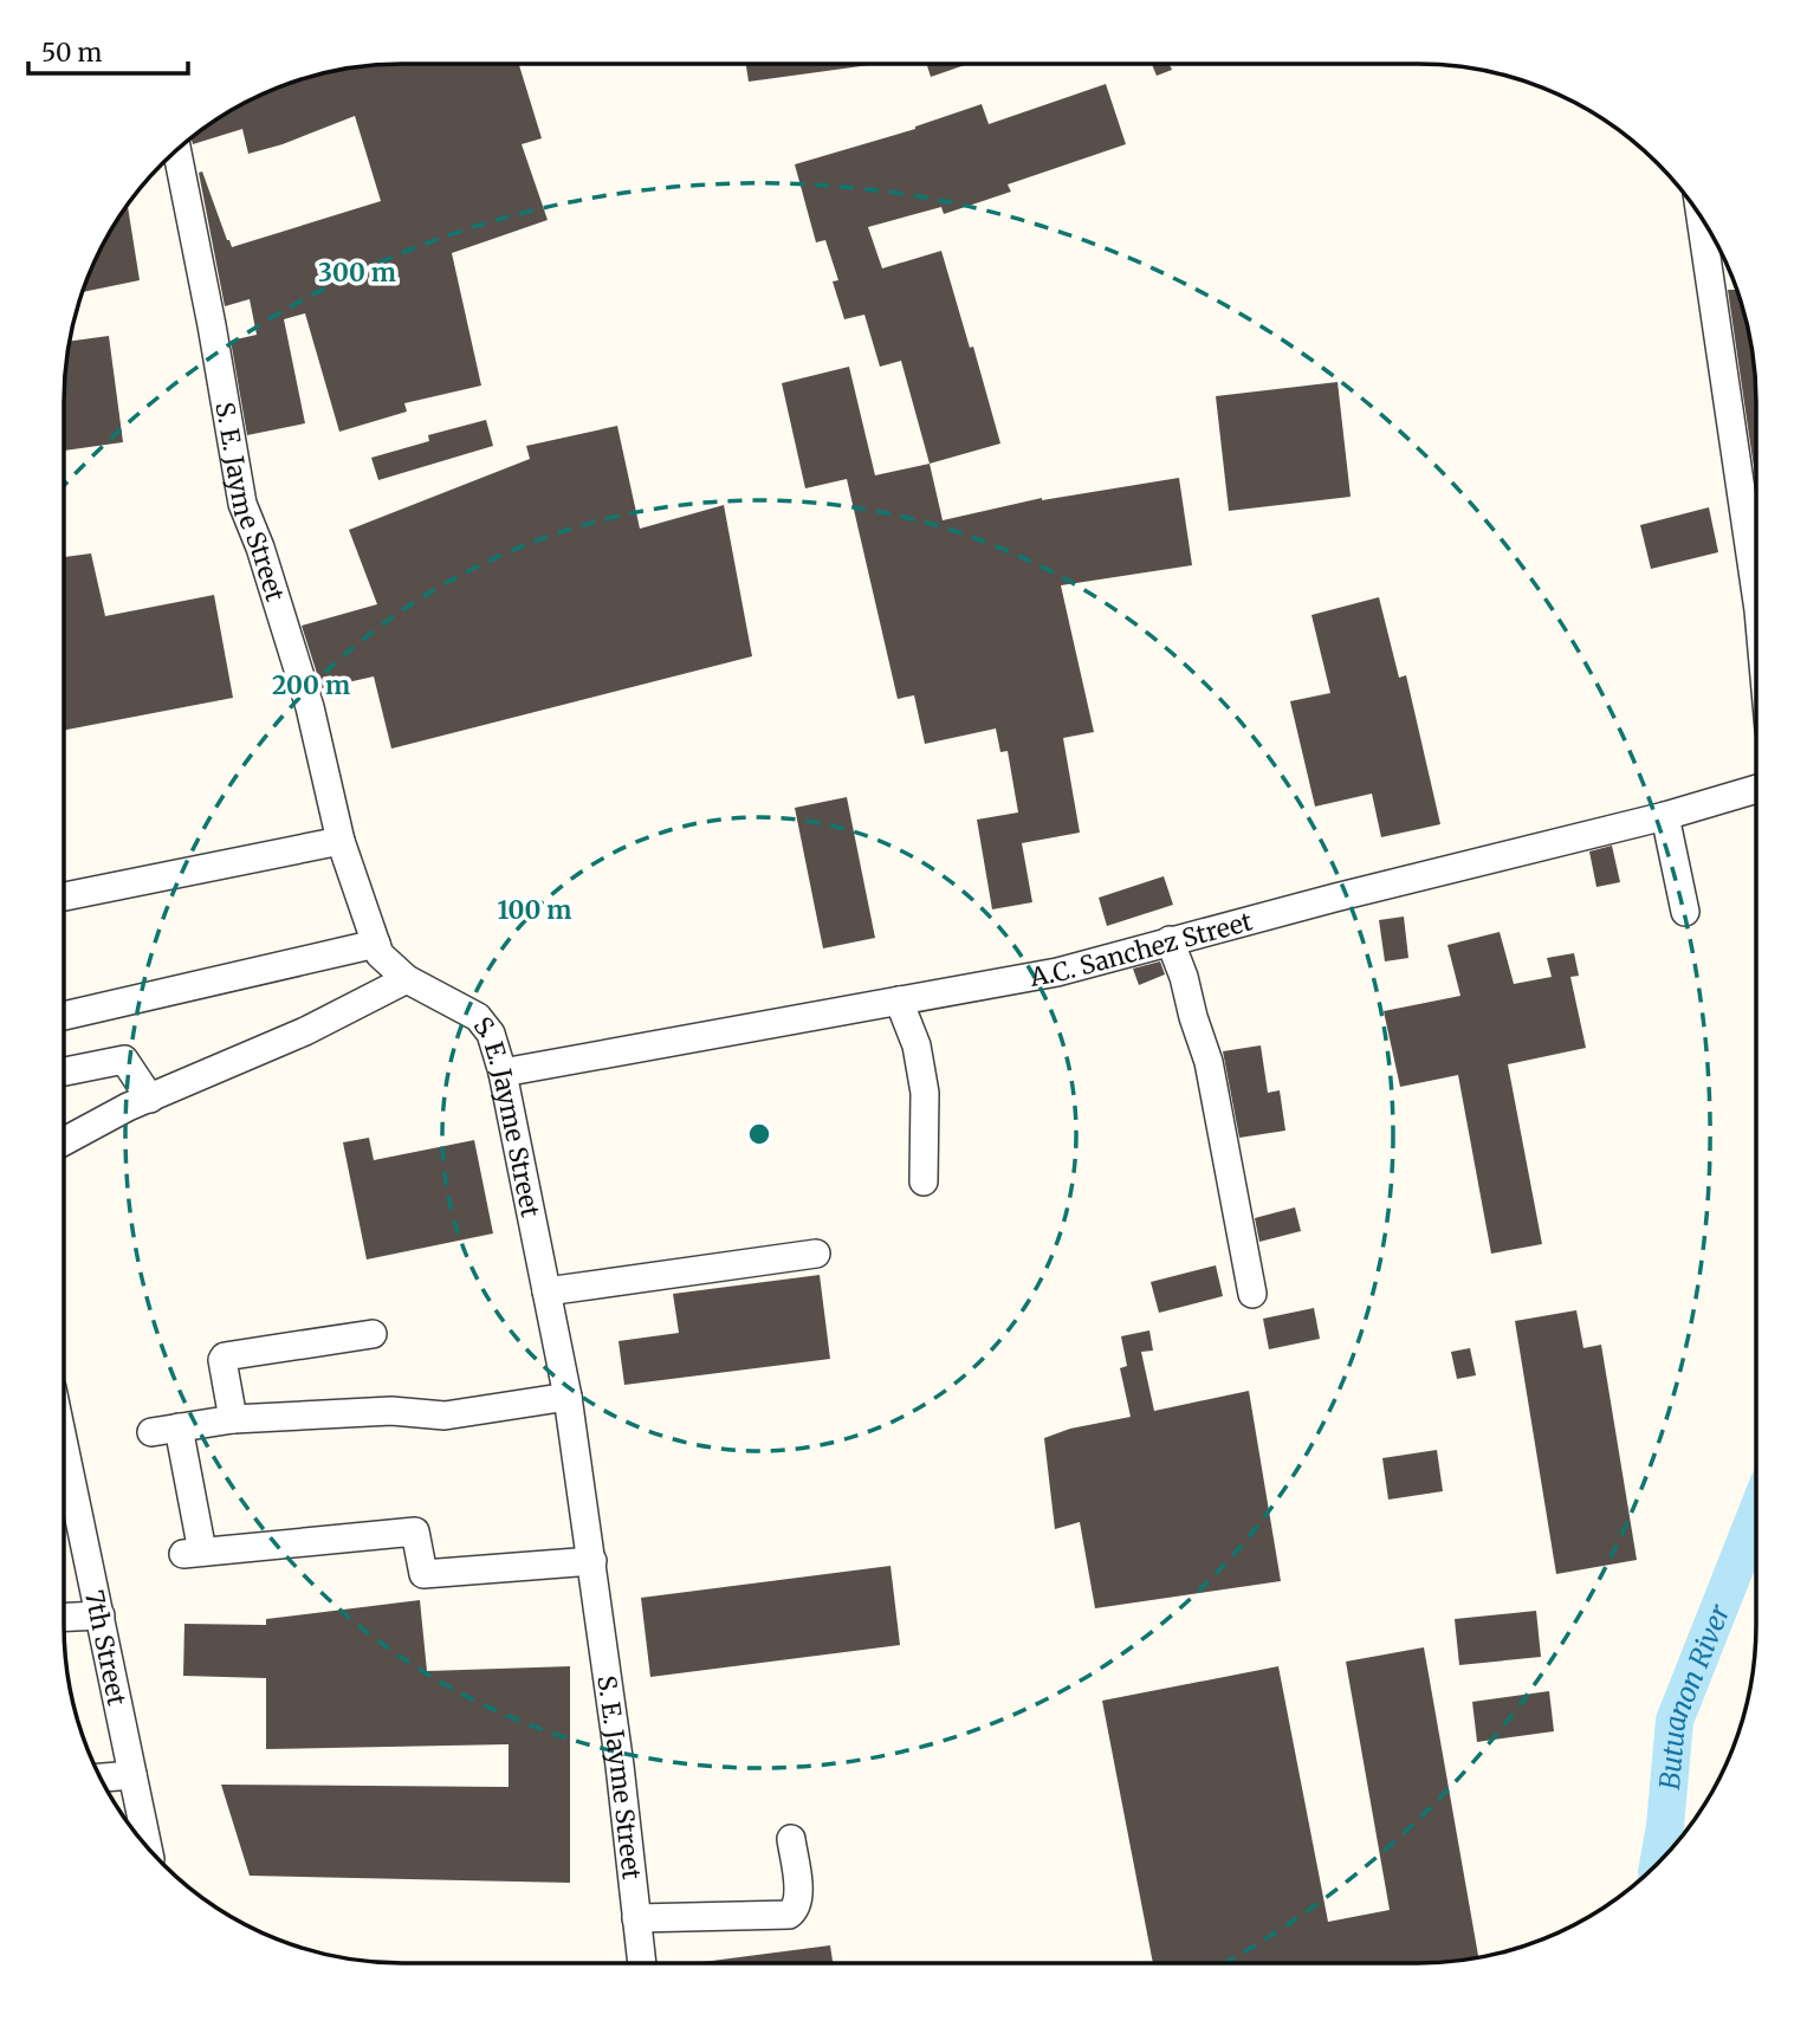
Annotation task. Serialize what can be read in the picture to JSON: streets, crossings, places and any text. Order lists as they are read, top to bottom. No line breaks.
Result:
{"streets":{"street":["S. E. Jayme Street","A.C. Sanchez Street","7th Street"]},"crossings":[["S. E. Jayme Street","A.C. Sanchez Street"]],"water":["Butuanon River"],"scale_bar":"50 m","rings":["300 m","200 m","100 m"]}
